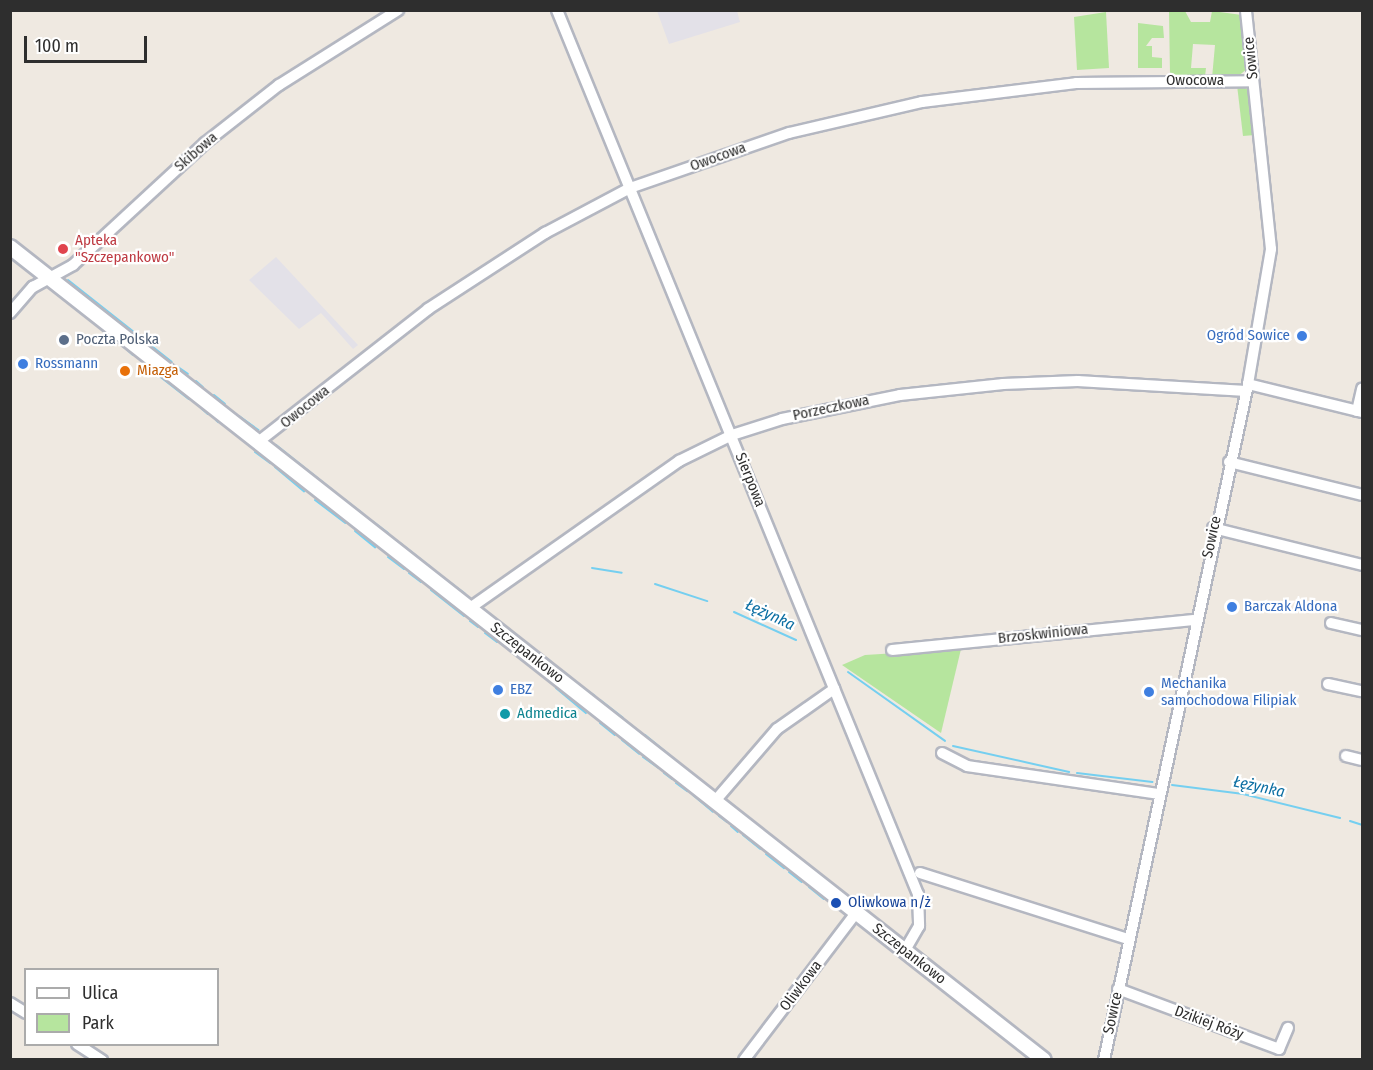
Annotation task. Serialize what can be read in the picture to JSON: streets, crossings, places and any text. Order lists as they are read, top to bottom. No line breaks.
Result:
{"streets":{"street":["Sowice","Owocowa","Skibowa","Porzeczkowa","Sierpowa","Brzoskwiniowa","Szczepankowo","Oliwkowa","Dzikiej Róży"]},"crossings":[["Sowice","Owocowa"],["Sowice","Porzeczkowa"],["Sowice","Brzoskwiniowa"],["Sowice","Dzikiej Róży"],["Owocowa","Sierpowa"],["Owocowa","Szczepankowo"],["Skibowa","Szczepankowo"],["Porzeczkowa","Sierpowa"],["Porzeczkowa","Szczepankowo"],["Sierpowa","Szczepankowo"],["Szczepankowo","Oliwkowa"]],"water":["Łężynka"],"places":["Apteka \"Szczepankowo\"","Ogród Sowice","Poczta Polska","Rossmann","Miazga","Barczak Aldona","EBZ","Mechanika samochodowa Filipiak","Admedica","Oliwkowa n/ż"],"legend":["Ulica","Park"],"scale_bar":"100 m"}
